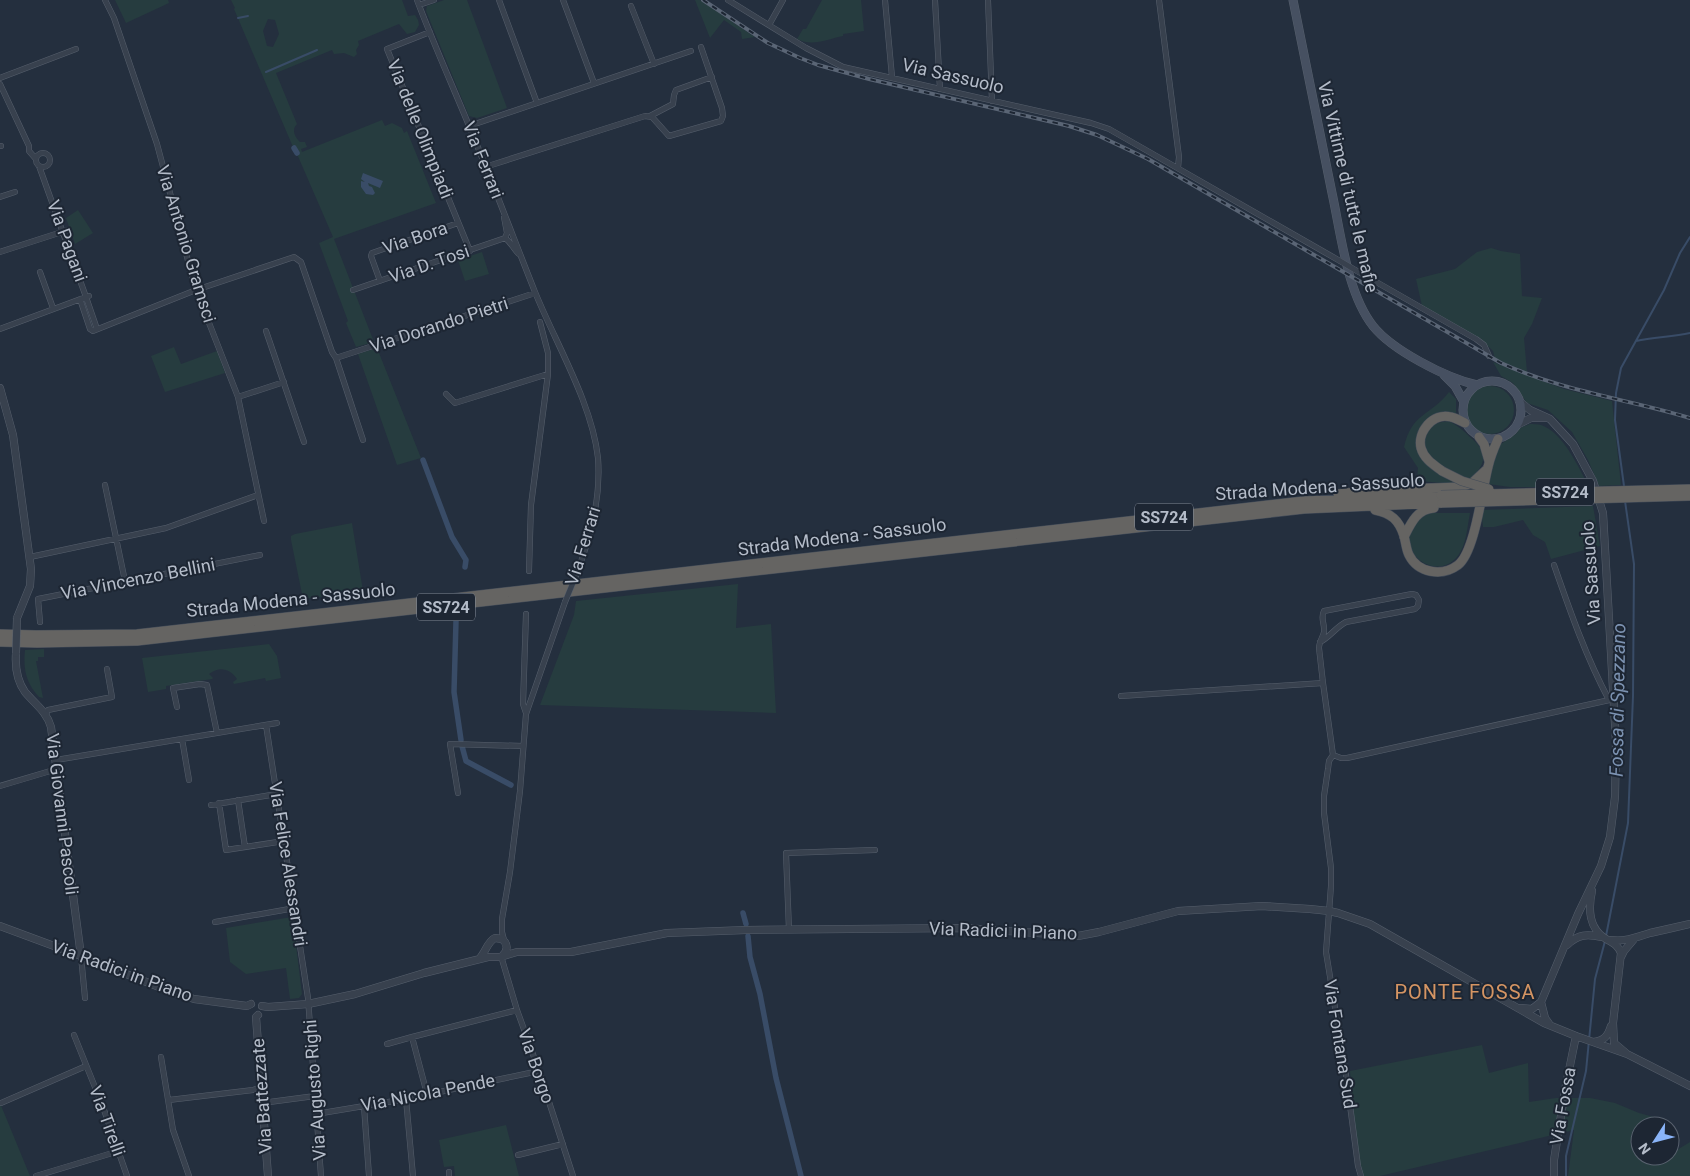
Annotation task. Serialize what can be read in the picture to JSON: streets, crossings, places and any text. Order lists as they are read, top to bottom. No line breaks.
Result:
{"streets":{"highway":["Strada Modena - Sassuolo","SS724"],"main road":["Via Sassuolo","Via Vittime di tutte le mafie"],"street":["Via delle Olimpiadi","Via Ferrari","Via Bora","Via Pagani","Via Antonio Gramsci","Via D. Tosi","Via Dorando Pietri","Via Vincenzo Bellini","Via Giovanni Pascoli","Via Felice Alessandri","Via Radici in Piano","Via Fontana Sud","Via Borgo","Via Augusto Righi","Via Nicola Pende","Via Battezzate","Via Fossa","Via Tirelli"]},"crossings":[["Via Sassuolo","Via Vittime di tutte le mafie"],["Via Sassuolo","Via Radici in Piano"],["Via Sassuolo","Via Fossa"],["Via delle Olimpiadi","Via Ferrari"],["Via delle Olimpiadi","Via Bora"],["Via delle Olimpiadi","Via D. Tosi"],["Via Ferrari","Via Dorando Pietri"],["Via Ferrari","Via Radici in Piano"],["Via Ferrari","Via Borgo"],["Via Bora","Via D. Tosi"],["Via Giovanni Pascoli","Via Radici in Piano"],["Via Felice Alessandri","Via Radici in Piano"],["Via Felice Alessandri","Via Augusto Righi"],["Via Radici in Piano","Via Fontana Sud"],["Via Radici in Piano","Via Borgo"],["Via Radici in Piano","Via Augusto Righi"],["Via Radici in Piano","Via Battezzate"],["Via Radici in Piano","Via Fossa"],["Via Borgo","Via Nicola Pende"],["Via Augusto Righi","Via Nicola Pende"]],"districts":["PONTE FOSSA"],"water":["Fossa di Spezzano"],"north":"bottom left"}
